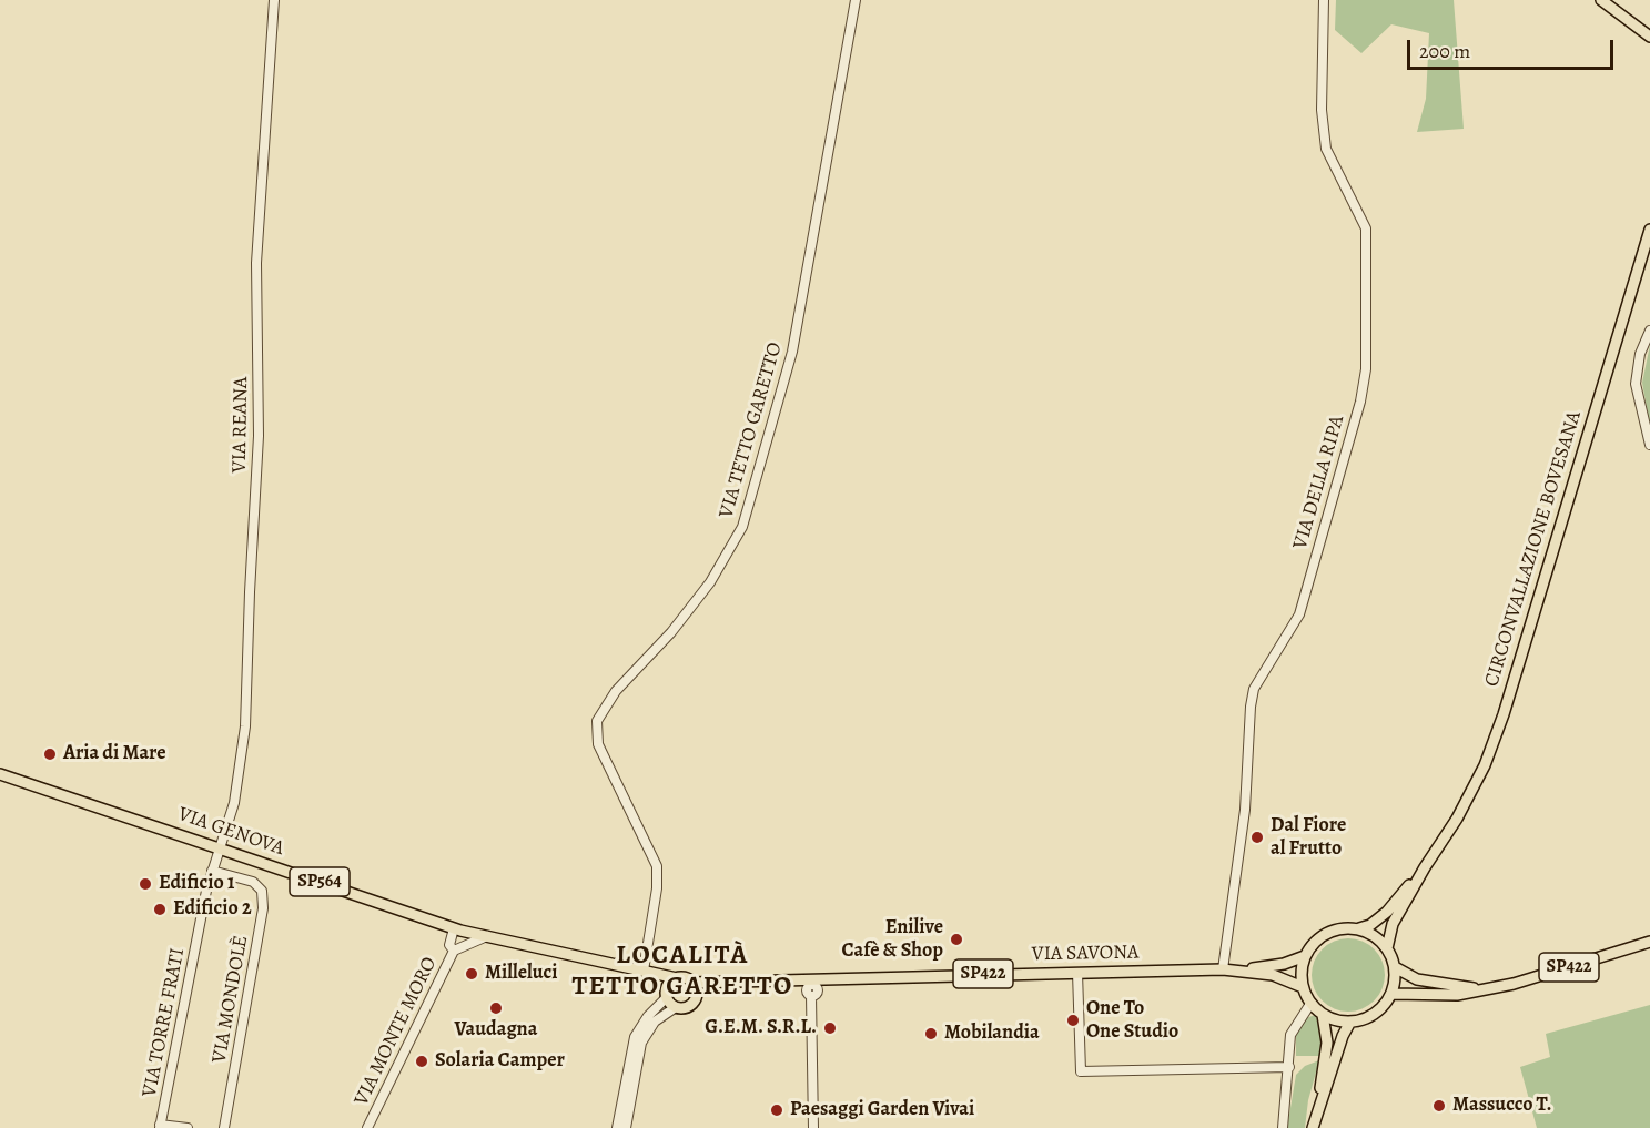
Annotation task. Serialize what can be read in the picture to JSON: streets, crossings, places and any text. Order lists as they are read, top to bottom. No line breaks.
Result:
{"streets":{"main road":["CIRCONVALLAZIONE BOVESANA","VIA GENOVA","SP564","VIA SAVONA","SP422"],"street":["VIA REANA","VIA TETTO GARETTO","VIA DELLA RIPA","VIA MONDOLÈ","VIA TORRE FRATI","VIA MONTE MORO"]},"crossings":[["VIA REANA","VIA GENOVA"],["VIA REANA","VIA TORRE FRATI"],["VIA TETTO GARETTO","VIA GENOVA"],["VIA DELLA RIPA","VIA SAVONA"],["CIRCONVALLAZIONE BOVESANA","VIA SAVONA"],["CIRCONVALLAZIONE BOVESANA","SP422"],["VIA GENOVA","VIA SAVONA"],["VIA GENOVA","SP422"],["VIA GENOVA","VIA TORRE FRATI"],["VIA GENOVA","VIA MONTE MORO"],["VIA SAVONA","SP422"],["VIA MONDOLÈ","VIA TORRE FRATI"]],"districts":["LOCALITÀ TETTO GARETTO"],"places":["Aria di Mare","Dal Fiore al Frutto","Edificio 1","Edificio 2","Enilive Cafè & Shop","Milleluci","Vaudagna","One To One Studio","G.E.M. S.R.L.","Mobilandia","Solaria Camper","Massucco T.","Paesaggi Garden Vivai"],"scale_bar":"200 m"}
